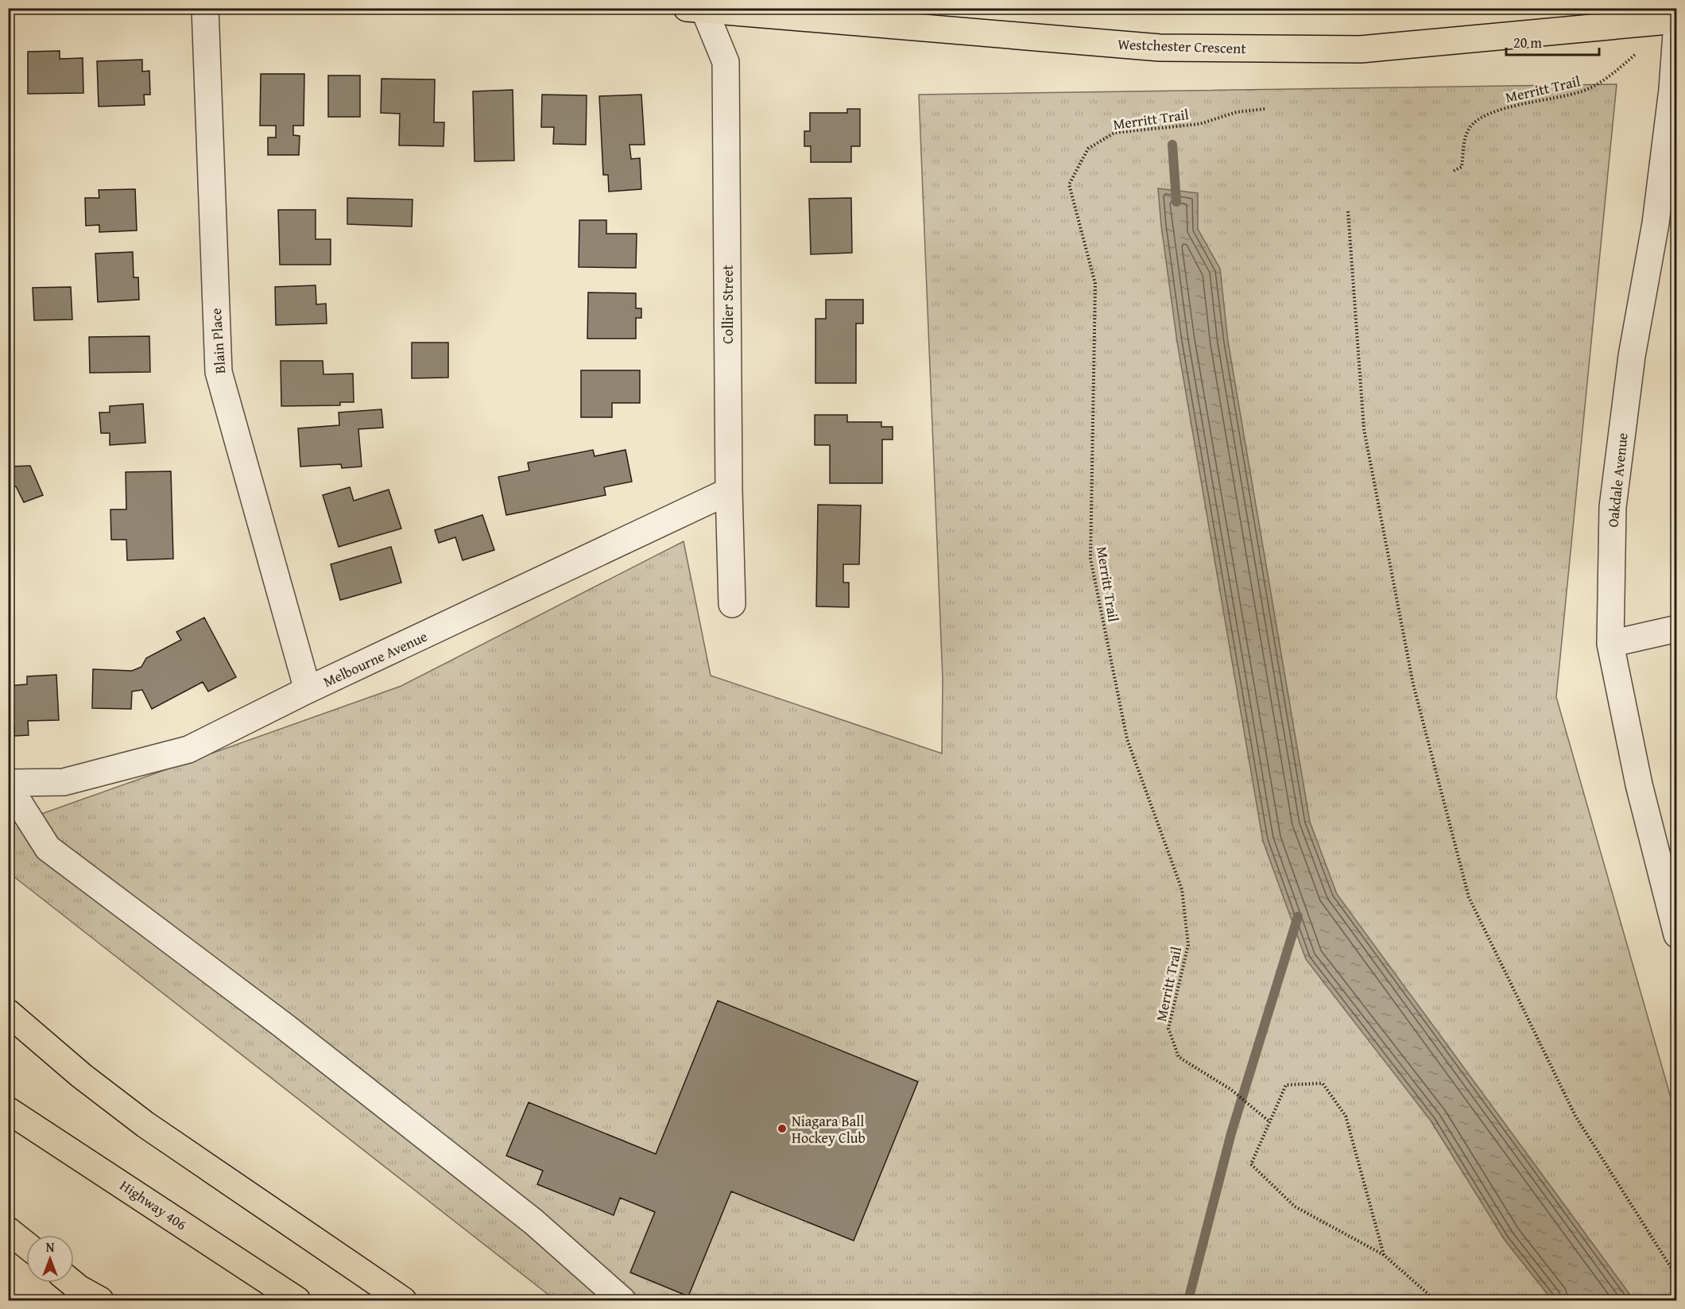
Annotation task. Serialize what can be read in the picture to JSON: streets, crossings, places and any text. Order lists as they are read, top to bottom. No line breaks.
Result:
{"streets":{"main road":["Westchester Crescent","Highway 406"],"street":["Collier Street","Blain Place","Oakdale Avenue","Melbourne Avenue"],"path":["Merritt Trail"]},"crossings":[["Westchester Crescent","Collier Street"],["Westchester Crescent","Oakdale Avenue"],["Collier Street","Melbourne Avenue"],["Blain Place","Melbourne Avenue"]],"places":["Niagara Ball Hockey Club"],"scale_bar":"20 m","north":"top"}
